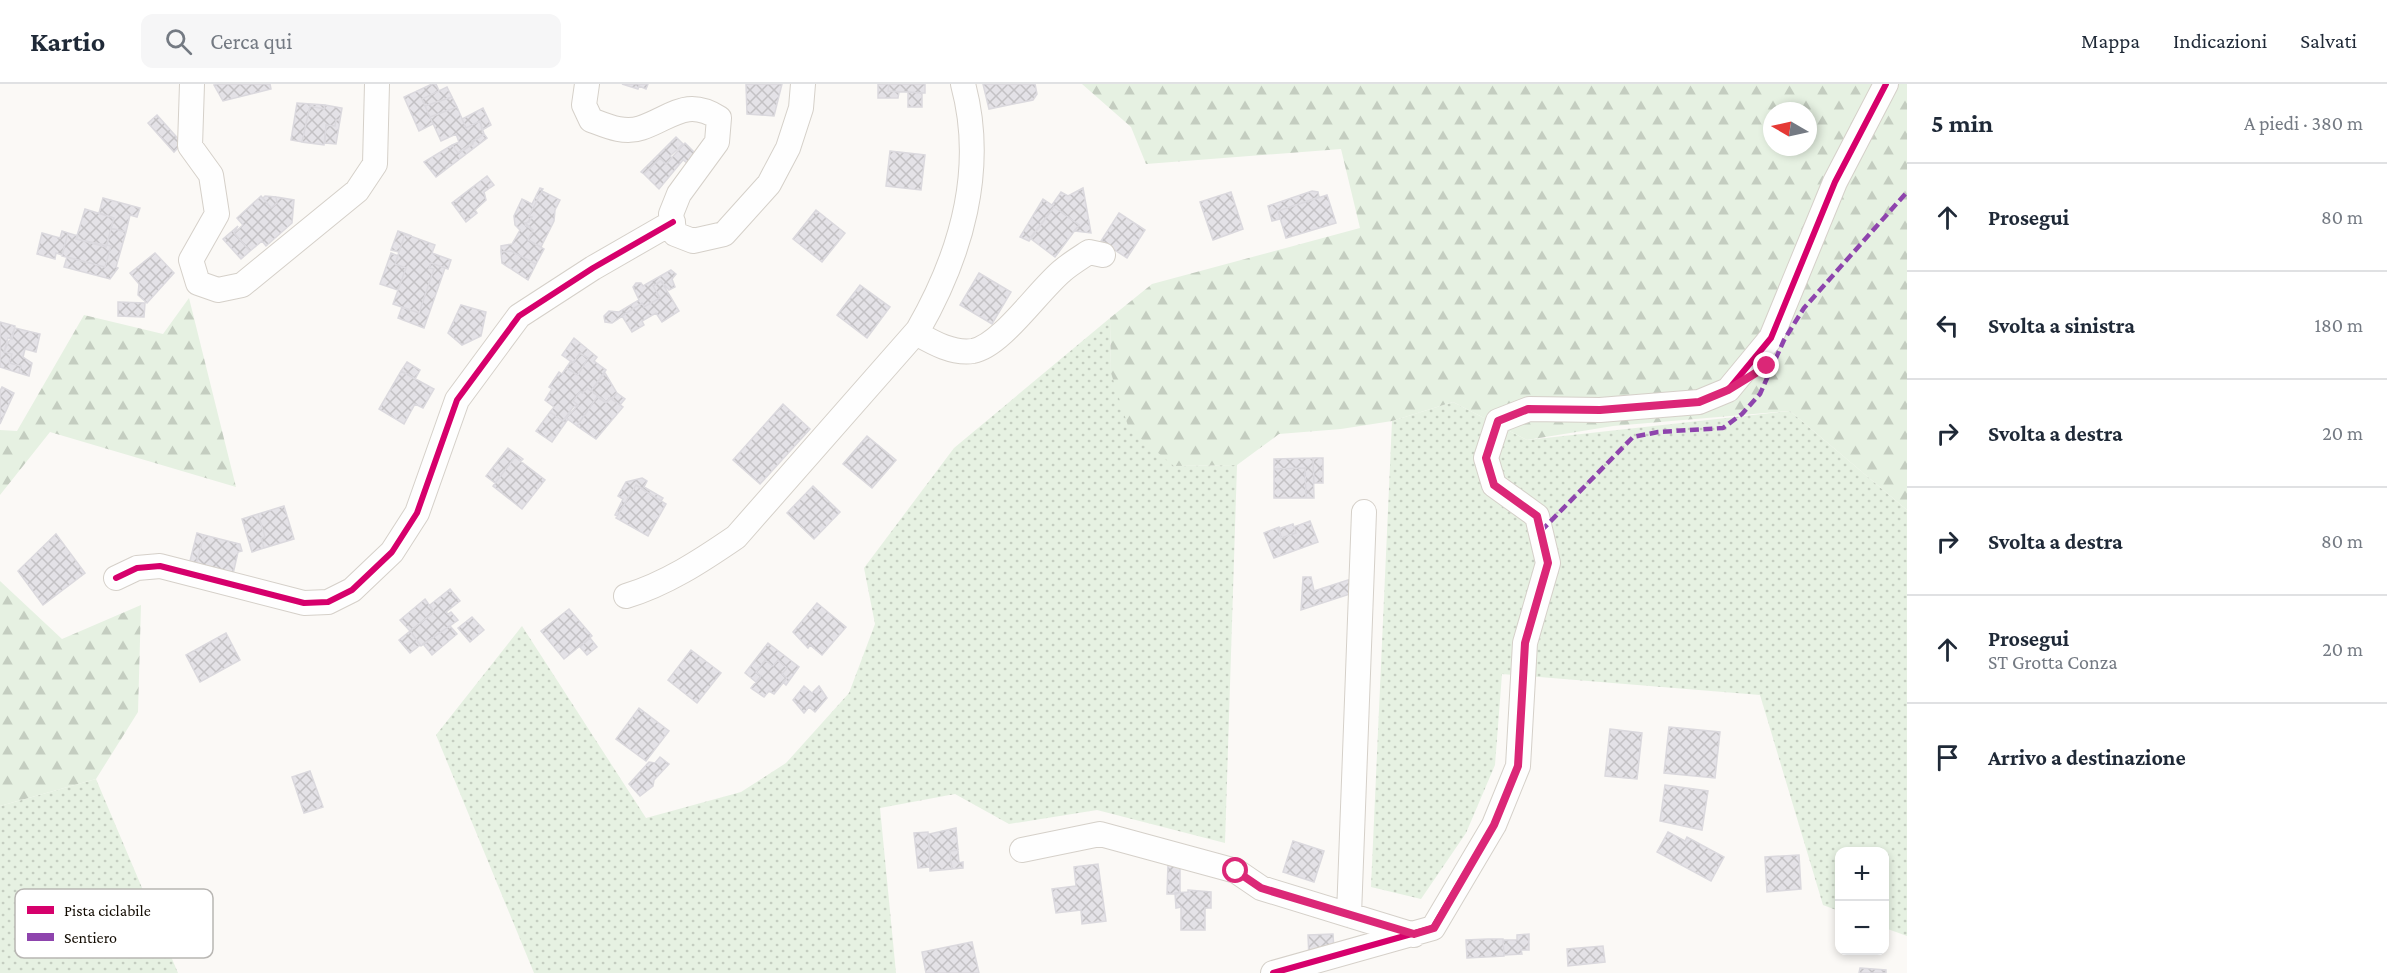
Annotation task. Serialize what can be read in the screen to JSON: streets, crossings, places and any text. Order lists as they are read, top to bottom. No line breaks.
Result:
{"legend":["Pista ciclabile","Sentiero"],"north":"left","page":{"header":"Kartio","search":"Cerca qui","nav":["Mappa","Indicazioni","Salvati"],"heading":["5 min","A piedi · 380 m"],"list":[["Prosegui","80 m"],["Svolta a sinistra","180 m"],["Svolta a destra","20 m"],["Svolta a destra","80 m"],["Prosegui","ST Grotta Conza","20 m"],"Arrivo a destinazione"],"map_buttons":["+","−"]}}
